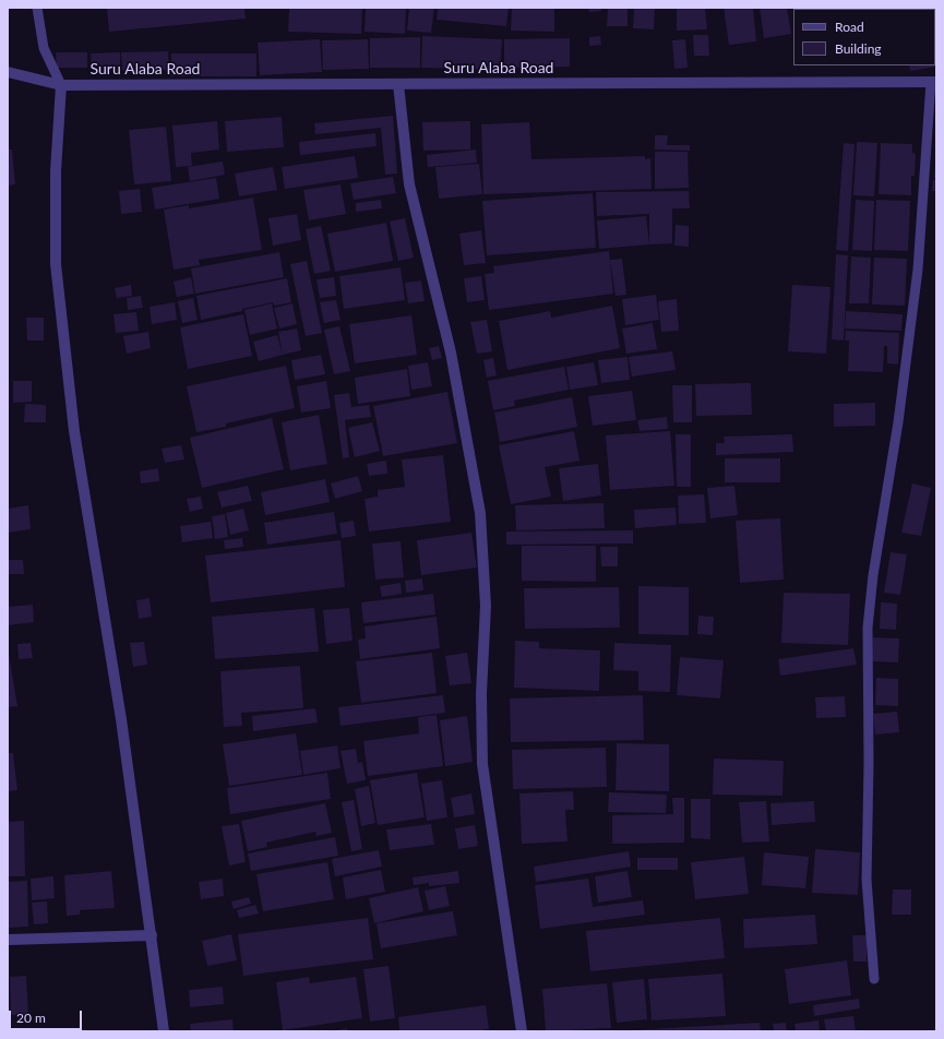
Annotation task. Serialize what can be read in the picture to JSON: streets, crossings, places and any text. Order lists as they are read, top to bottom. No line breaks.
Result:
{"streets":{"street":["Suru Alaba Road"]},"legend":["Road","Building"],"scale_bar":"20 m"}
